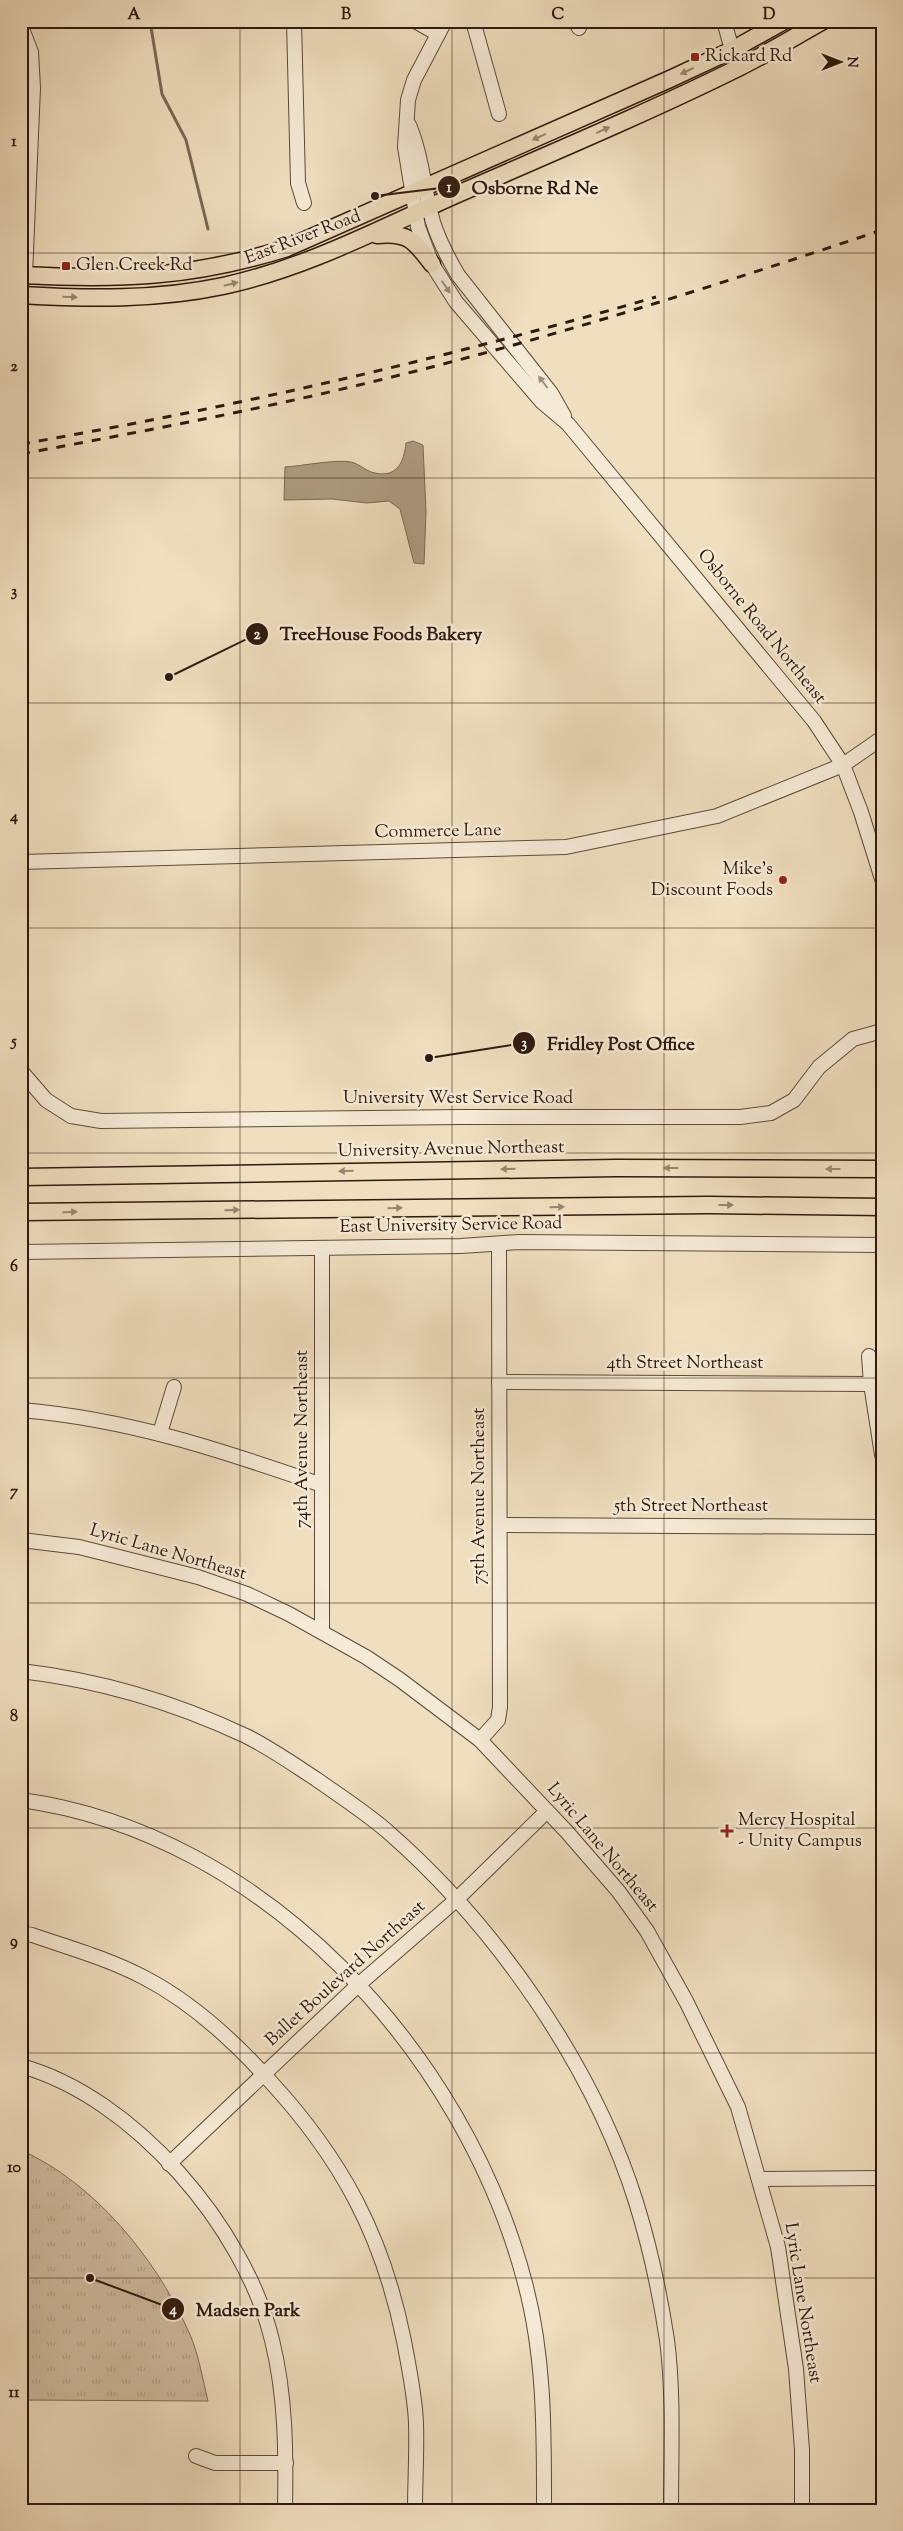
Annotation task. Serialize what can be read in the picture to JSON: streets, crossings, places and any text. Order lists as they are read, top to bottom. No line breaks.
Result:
{"streets":{"main road":["East River Road","University Avenue Northeast"],"street":["Osborne Road Northeast","Commerce Lane","University West Service Road","East University Service Road","4th Street Northeast","74th Avenue Northeast","75th Avenue Northeast","5th Street Northeast","Lyric Lane Northeast","Ballet Boulevard Northeast"]},"crossings":[["East River Road","Osborne Road Northeast"],["Osborne Road Northeast","Commerce Lane"],["East University Service Road","74th Avenue Northeast"],["East University Service Road","75th Avenue Northeast"],["4th Street Northeast","75th Avenue Northeast"],["74th Avenue Northeast","Lyric Lane Northeast"],["75th Avenue Northeast","5th Street Northeast"],["75th Avenue Northeast","Lyric Lane Northeast"],["Lyric Lane Northeast","Ballet Boulevard Northeast"]],"places":{"transit":["Rickard Rd","Glen Creek Rd"],"other":["Osborne Rd Ne","TreeHouse Foods Bakery","Mike's Discount Foods","Fridley Post Office","Madsen Park"],"health":["Mercy Hospital - Unity Campus"]},"north":"right","grid":{"columns":["A","B","C","D"],"rows":["1","2","3","4","5","6","7","8","9","10","11"]}}
